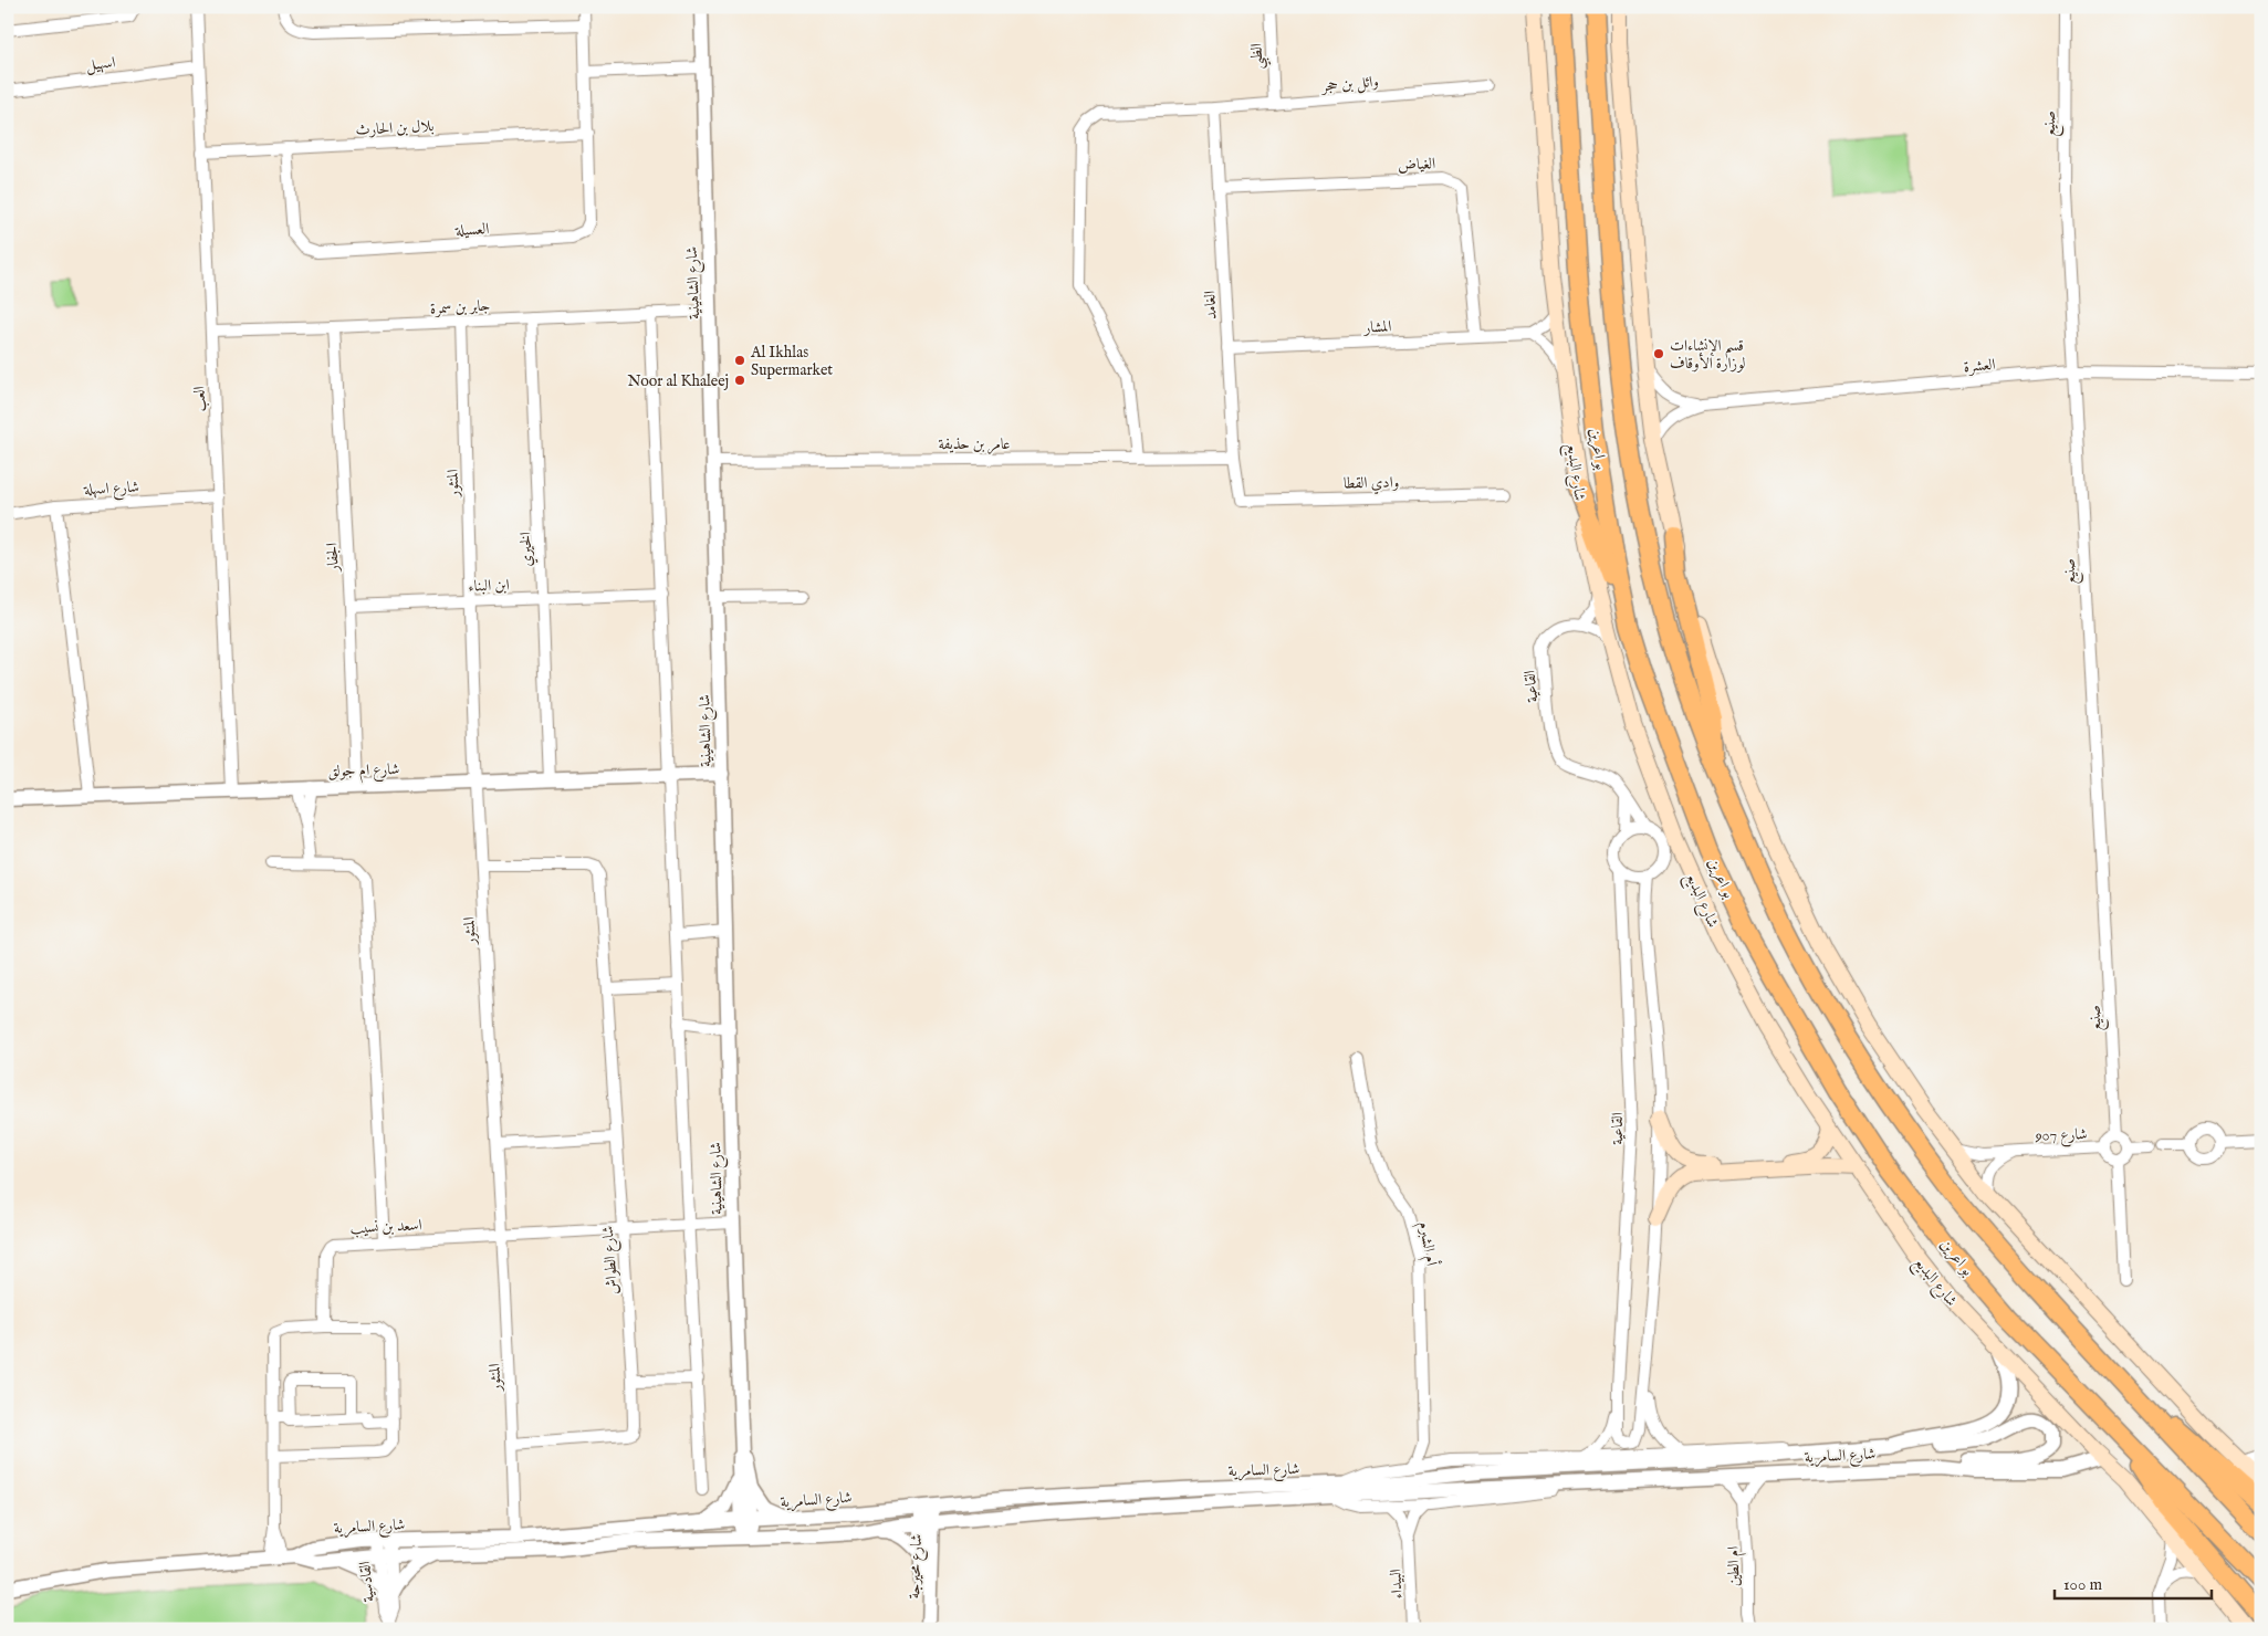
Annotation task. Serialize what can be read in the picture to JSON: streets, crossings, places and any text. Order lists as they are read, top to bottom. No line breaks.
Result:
{"streets":{"highway":["بو اعرين"],"main road":["شارع البديع"],"street":["الظبي","اسهيل","وائل بن حجر","صنيع","بلال بن الحارث","الغياض","العسيلة","شارع الشاهينية","الغامد","جابر بن سمرة","المشار","العشرة","العب","عامر بن حذيفة","وادي القطا","المنثور","شارع اسهلة","الخيري","الجفار","ابن البناء","القاعية","شارع ام جولق","شارع 907","اسعد بن نسيب","أم الشبرم","شارع الطواش","شارع السامرية","شارع محيرجة","ام الطين","القادسية","البيداء"]},"crossings":[["الظبي","وائل بن حجر"],["اسهيل","العب"],["وائل بن حجر","الغامد"],["وائل بن حجر","عامر بن حذيفة"],["صنيع","العشرة"],["صنيع","شارع 907"],["بلال بن الحارث","العسيلة"],["بلال بن الحارث","العب"],["الغياض","الغامد"],["الغياض","المشار"],["شارع الشاهينية","جابر بن سمرة"],["شارع الشاهينية","عامر بن حذيفة"],["شارع الشاهينية","ابن البناء"],["شارع الشاهينية","شارع ام جولق"],["شارع الشاهينية","اسعد بن نسيب"],["شارع الشاهينية","شارع السامرية"],["الغامد","المشار"],["الغامد","عامر بن حذيفة"],["الغامد","وادي القطا"],["جابر بن سمرة","العب"],["جابر بن سمرة","المنثور"],["جابر بن سمرة","الخيري"],["جابر بن سمرة","الجفار"],["العب","شارع اسهلة"],["العب","شارع ام جولق"],["شارع البديع","شارع السامرية"],["المنثور","ابن البناء"],["المنثور","شارع ام جولق"],["المنثور","اسعد بن نسيب"],["المنثور","شارع الطواش"],["المنثور","شارع السامرية"],["الخيري","ابن البناء"],["الخيري","شارع ام جولق"],["الجفار","ابن البناء"],["الجفار","شارع ام جولق"],["القاعية","شارع السامرية"],["اسعد بن نسيب","شارع الطواش"],["أم الشبرم","شارع السامرية"],["شارع السامرية","شارع محيرجة"],["شارع السامرية","القادسية"],["شارع السامرية","البيداء"]],"places":["قسم الإنشاءات لوزارة الأوقاف","Al Ikhlas Supermarket","Noor al Khaleej"],"scale_bar":"100 m"}
